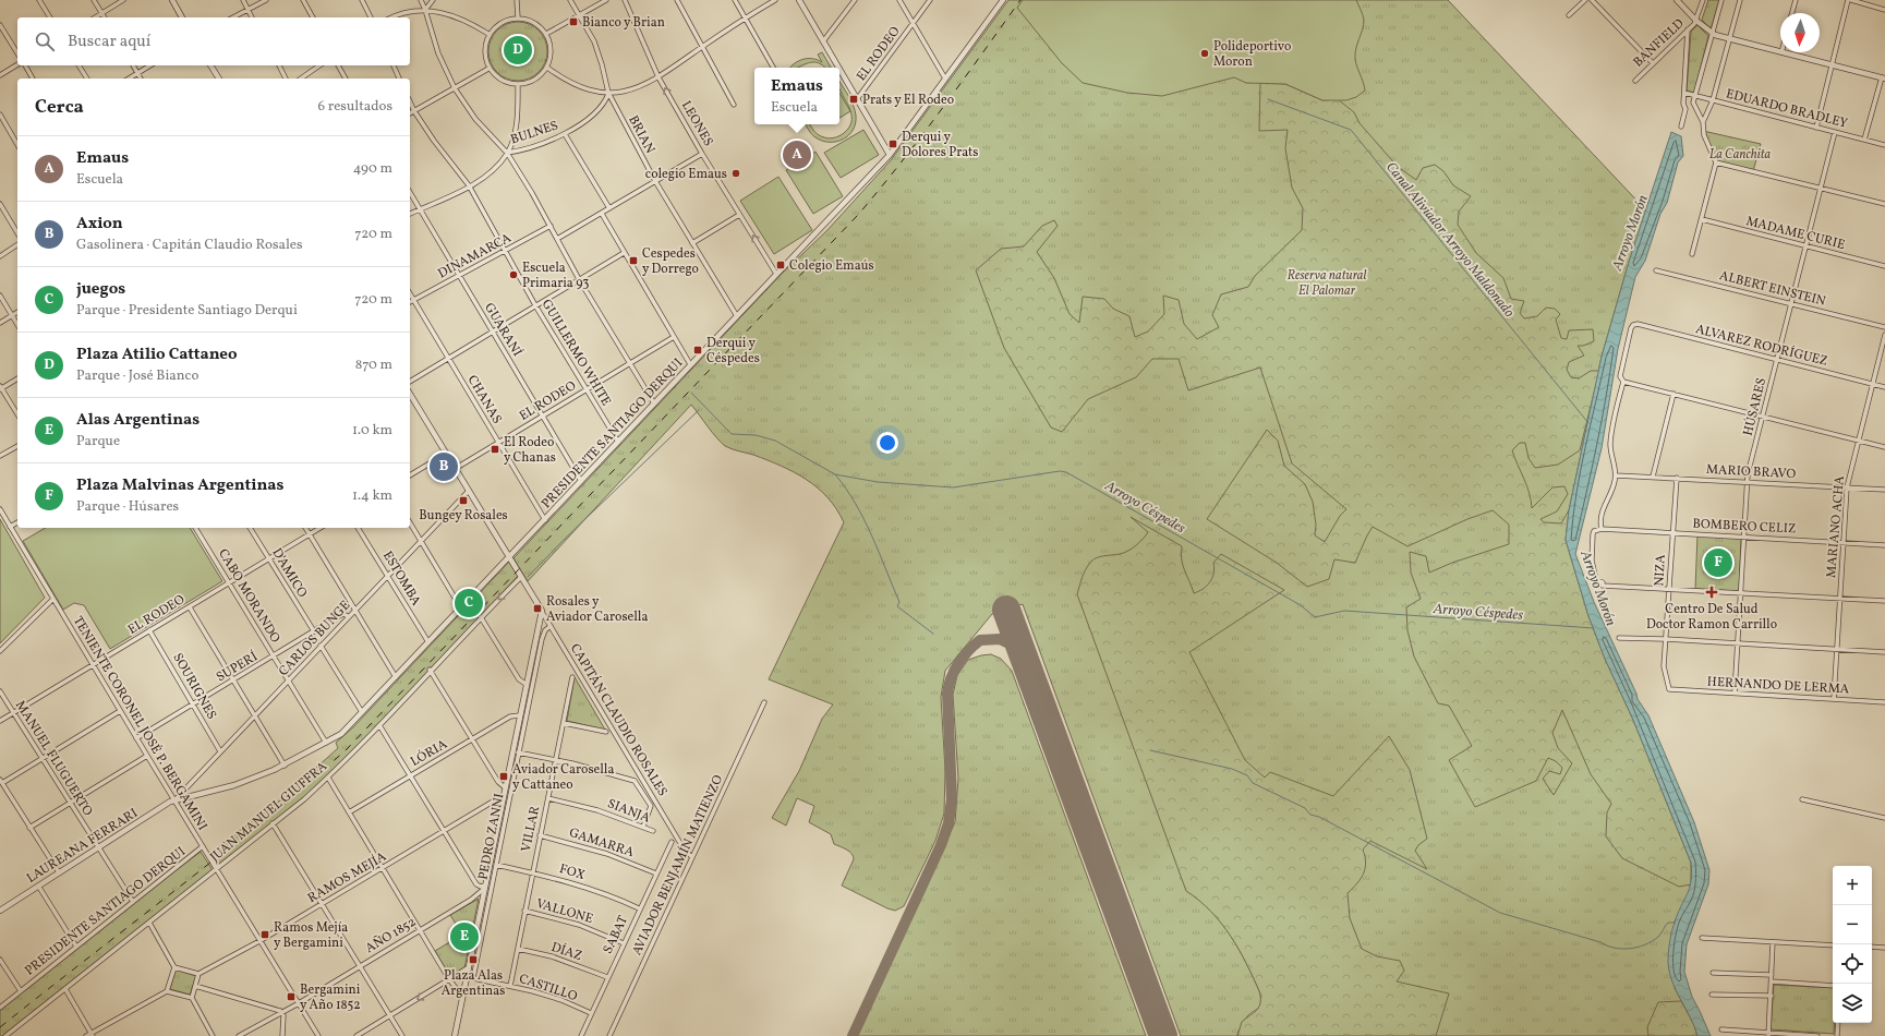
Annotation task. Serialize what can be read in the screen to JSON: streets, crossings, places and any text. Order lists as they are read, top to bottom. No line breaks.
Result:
{"streets":{"street":["BANFIELD","EL RODEO","EDUARDO BRADLEY","LEONES","BULNES","BRIAN","MADAME CURIE","DINAMARCA","ALBERT EINSTEIN","GUARANÍ","ALVAREZ RODRÍGUEZ","GUILLERMO WHITE","CHANAS","HÚSARES","PRESIDENTE SANTIAGO DERQUI","MARIO BRAVO","BOMBERO CELIZ","MARIANO ACHA","NIZA","D'AMICO","ESTOMBA","CABO MORANDO","CARLOS BUNGE","SUPERÍ","HERNANDO DE LERMA","SOURIGNES","CAPITÁN CLAUDIO ROSALES","TENIENTE CORONEL JOSÉ P. BERGAMINI","LÓRIA","MANUEL FLUGUERTO","SIANJA","JUAN MANUEL GIUFFRA","VILLAR","PEDRO ZANNI","GAMARRA","LAUREANA FERRARI","AVIADOR BENJAMÍN MATIENZO","FOX","RAMOS MEJÍA","VALLONE","AÑO 1852","SABAT","DÍAZ","CASTILLO"]},"crossings":[["EL RODEO","GUARANÍ"],["EL RODEO","GUILLERMO WHITE"],["EL RODEO","CHANAS"],["EL RODEO","D'AMICO"],["EL RODEO","CABO MORANDO"],["EL RODEO","SOURIGNES"],["EL RODEO","CAPITÁN CLAUDIO ROSALES"],["EL RODEO","TENIENTE CORONEL JOSÉ P. BERGAMINI"],["EL RODEO","MANUEL FLUGUERTO"],["EDUARDO BRADLEY","HÚSARES"],["LEONES","PRESIDENTE SANTIAGO DERQUI"],["BULNES","BRIAN"],["BULNES","GUARANÍ"],["BULNES","GUILLERMO WHITE"],["BRIAN","PRESIDENTE SANTIAGO DERQUI"],["MADAME CURIE","HÚSARES"],["DINAMARCA","GUARANÍ"],["DINAMARCA","GUILLERMO WHITE"],["DINAMARCA","CHANAS"],["ALBERT EINSTEIN","HÚSARES"],["GUARANÍ","PRESIDENTE SANTIAGO DERQUI"],["ALVAREZ RODRÍGUEZ","HÚSARES"],["ALVAREZ RODRÍGUEZ","MARIANO ACHA"],["GUILLERMO WHITE","PRESIDENTE SANTIAGO DERQUI"],["CHANAS","PRESIDENTE SANTIAGO DERQUI"],["HÚSARES","MARIO BRAVO"],["HÚSARES","BOMBERO CELIZ"],["HÚSARES","HERNANDO DE LERMA"],["PRESIDENTE SANTIAGO DERQUI","ESTOMBA"],["PRESIDENTE SANTIAGO DERQUI","CABO MORANDO"],["PRESIDENTE SANTIAGO DERQUI","CARLOS BUNGE"],["PRESIDENTE SANTIAGO DERQUI","CAPITÁN CLAUDIO ROSALES"],["PRESIDENTE SANTIAGO DERQUI","TENIENTE CORONEL JOSÉ P. BERGAMINI"],["PRESIDENTE SANTIAGO DERQUI","MANUEL FLUGUERTO"],["PRESIDENTE SANTIAGO DERQUI","LAUREANA FERRARI"],["MARIO BRAVO","MARIANO ACHA"],["MARIO BRAVO","NIZA"],["BOMBERO CELIZ","MARIANO ACHA"],["BOMBERO CELIZ","NIZA"],["MARIANO ACHA","HERNANDO DE LERMA"],["NIZA","HERNANDO DE LERMA"],["D'AMICO","SUPERÍ"],["ESTOMBA","CARLOS BUNGE"],["CABO MORANDO","CARLOS BUNGE"],["CABO MORANDO","SUPERÍ"],["CARLOS BUNGE","SUPERÍ"],["CARLOS BUNGE","SOURIGNES"],["CARLOS BUNGE","CAPITÁN CLAUDIO ROSALES"],["CARLOS BUNGE","TENIENTE CORONEL JOSÉ P. BERGAMINI"],["CARLOS BUNGE","LAUREANA FERRARI"],["SUPERÍ","SOURIGNES"],["SUPERÍ","TENIENTE CORONEL JOSÉ P. BERGAMINI"],["CAPITÁN CLAUDIO ROSALES","JUAN MANUEL GIUFFRA"],["CAPITÁN CLAUDIO ROSALES","PEDRO ZANNI"],["CAPITÁN CLAUDIO ROSALES","AVIADOR BENJAMÍN MATIENZO"],["TENIENTE CORONEL JOSÉ P. BERGAMINI","JUAN MANUEL GIUFFRA"],["TENIENTE CORONEL JOSÉ P. BERGAMINI","LAUREANA FERRARI"],["TENIENTE CORONEL JOSÉ P. BERGAMINI","RAMOS MEJÍA"],["TENIENTE CORONEL JOSÉ P. BERGAMINI","AÑO 1852"],["MANUEL FLUGUERTO","LAUREANA FERRARI"],["SIANJA","VILLAR"],["VILLAR","GAMARRA"],["VILLAR","FOX"],["VILLAR","VALLONE"],["VILLAR","DÍAZ"],["VILLAR","CASTILLO"],["PEDRO ZANNI","FOX"],["PEDRO ZANNI","CASTILLO"],["GAMARRA","SABAT"],["FOX","SABAT"],["VALLONE","SABAT"],["SABAT","DÍAZ"],["SABAT","CASTILLO"]],"one_way":["LEONES"],"water":["Arroyo Morón","Canal Aliviador Arroyo Maldonado","Arroyo Céspedes"],"parks":["La Canchita","Reserva natural El Palomar"],"places":{"transit":["Bianco y Brian","Prats y El Rodeo","Derqui y Dolores Prats","Cespedes y Dorrego","Colegio Emaús","Derqui y Céspedes","El Rodeo y Chanas","Bungey Rosales","Rosales y Aviador Carosella","Aviador Carosella y Cattaneo","Ramos Mejía y Bergamini","Plaza Alas Argentinas","Bergamini y Año 1852"],"other":["Polideportivo Moron","colegio Emaus","Escuela Primaria 93"],"health":["Centro De Salud Doctor Ramon Carrillo"]},"north":"bottom","page":{"search":"Buscar aquí","pins":["D","A","B","F","C","E"],"popup":["Emaus","Escuela"],"heading":["Cerca","6 resultados"],"list":[{"mark":"A","name":"Emaus","note":"Escuela","value":"490 m"},{"mark":"B","name":"Axion","note":"Gasolinera · Capitán Claudio Rosales","value":"720 m"},{"mark":"C","name":"juegos","note":"Parque · Presidente Santiago Derqui","value":"720 m"},{"mark":"D","name":"Plaza Atilio Cattaneo","note":"Parque · José Bianco","value":"870 m"},{"mark":"E","name":"Alas Argentinas","note":"Parque","value":"1.0 km"},{"mark":"F","name":"Plaza Malvinas Argentinas","note":"Parque · Húsares","value":"1.4 km"}],"map_buttons":["+","−"]}}
